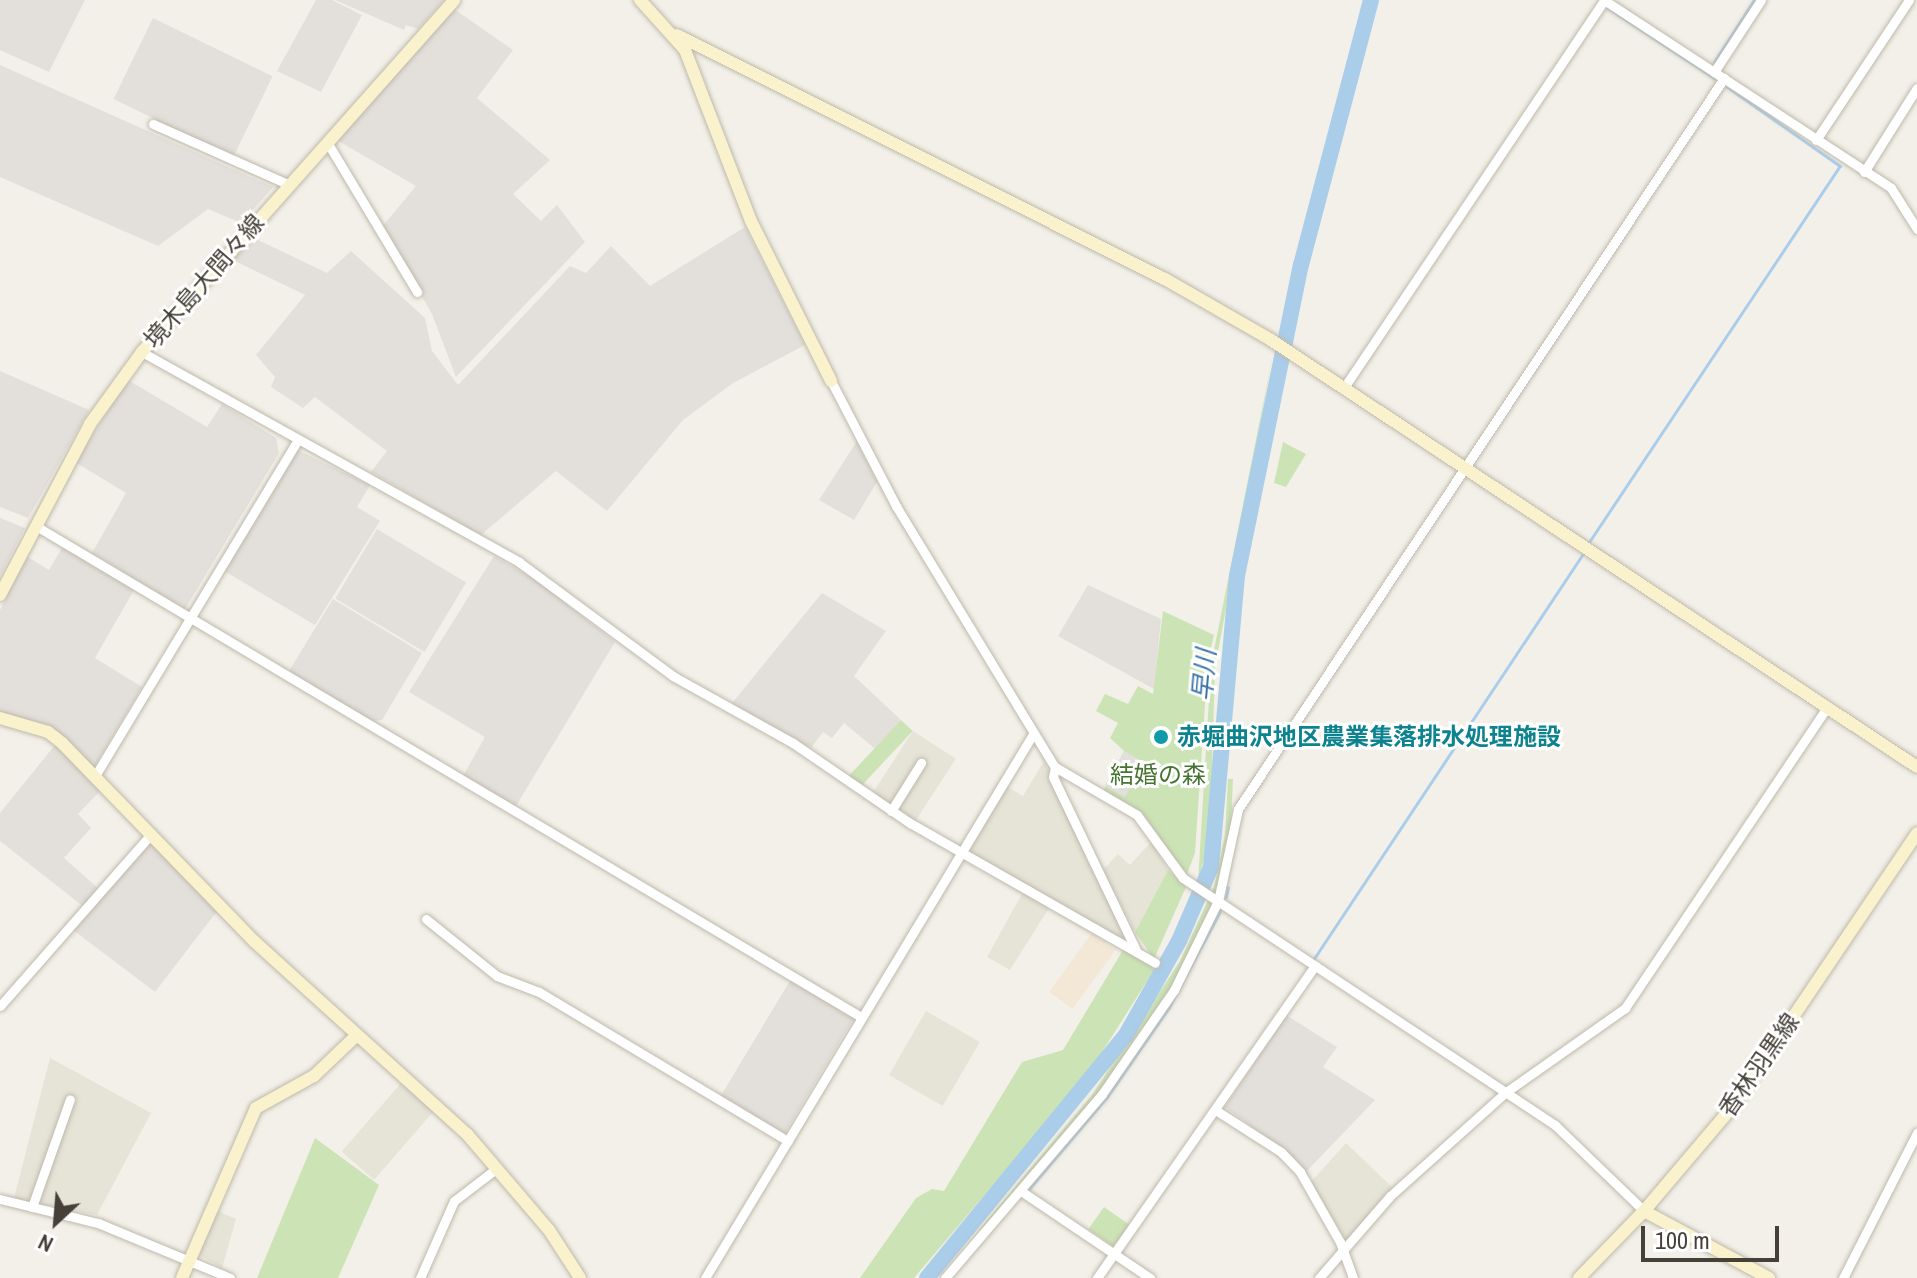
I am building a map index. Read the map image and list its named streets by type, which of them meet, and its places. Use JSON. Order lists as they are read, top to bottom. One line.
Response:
{"streets":{"street":["境木島大間々線","香林羽黒線"]},"water":["早川"],"parks":["結婚の森"],"places":["赤堀曲沢地区農業集落排水処理施設"],"scale_bar":"100 m","north":"bottom left"}
